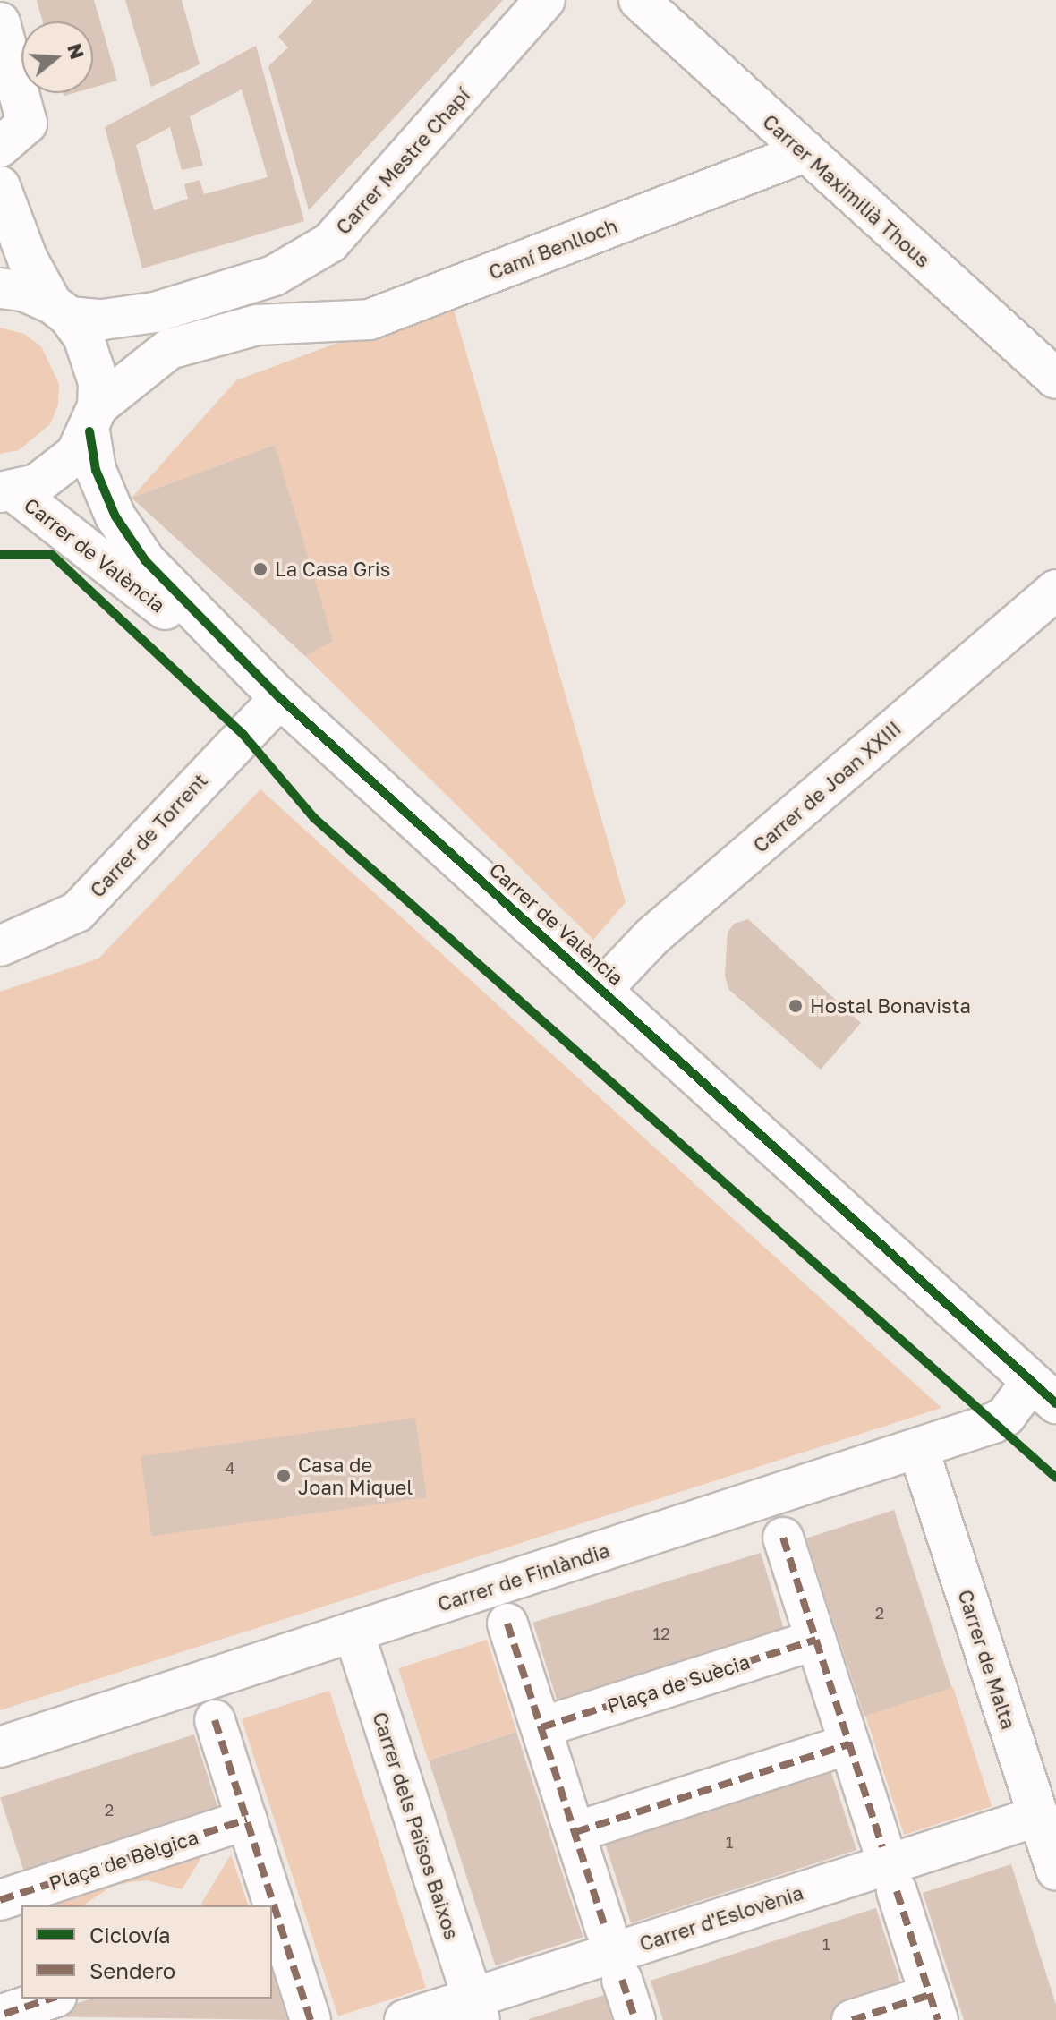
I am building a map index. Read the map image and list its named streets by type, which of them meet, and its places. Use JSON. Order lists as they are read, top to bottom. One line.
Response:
{"streets":{"street":["Carrer Mestre Chapí","Carrer Maximilià Thous","Camí Benlloch","Carrer de València","Carrer de Joan XXIII","Carrer de Torrent","Carrer de Finlàndia","Carrer de Malta","Plaça de Suècia","Carrer dels Països Baixos","Plaça de Bèlgica","Carrer d'Eslovènia"]},"crossings":[["Carrer Mestre Chapí","Carrer de València"],["Carrer Maximilià Thous","Camí Benlloch"],["Camí Benlloch","Carrer de València"],["Carrer de València","Carrer de Joan XXIII"],["Carrer de València","Carrer de Torrent"],["Carrer de València","Carrer de Finlàndia"],["Carrer de Finlàndia","Carrer de Malta"],["Carrer de Finlàndia","Carrer dels Països Baixos"],["Carrer de Malta","Carrer d'Eslovènia"],["Carrer dels Països Baixos","Carrer d'Eslovènia"]],"places":["La Casa Gris","Hostal Bonavista","Casa de Joan Miquel"],"house_numbers":["4","2","12","2","1","1"],"legend":["Ciclovía","Sendero"],"north":"right"}
